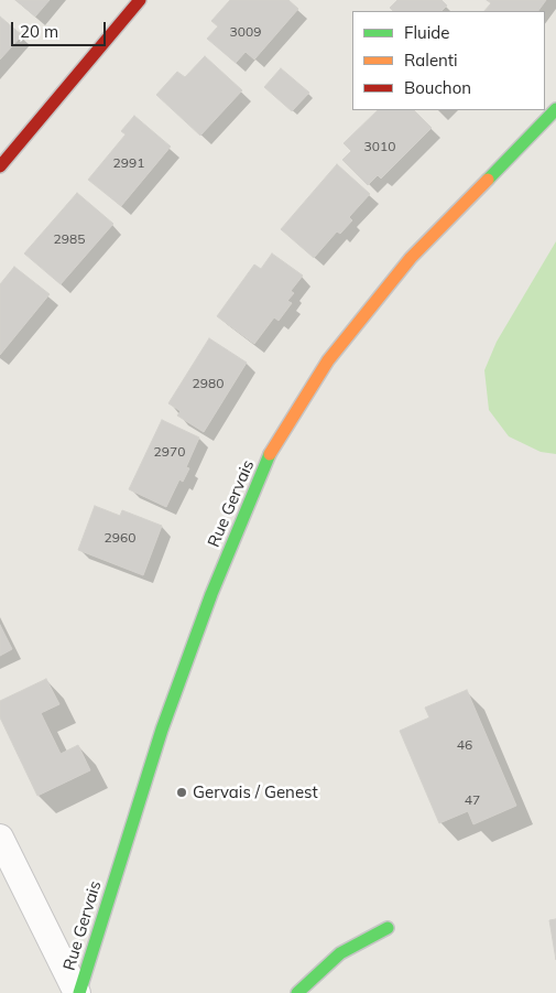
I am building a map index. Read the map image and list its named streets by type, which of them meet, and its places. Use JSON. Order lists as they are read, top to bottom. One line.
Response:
{"streets":{"street":["Rue Gervais"]},"places":["Gervais / Genest"],"house_numbers":["3009","3010","2991","2985","2980","2970","2960","46","47"],"legend":["Fluide","Ralenti","Bouchon"],"scale_bar":"20 m"}
